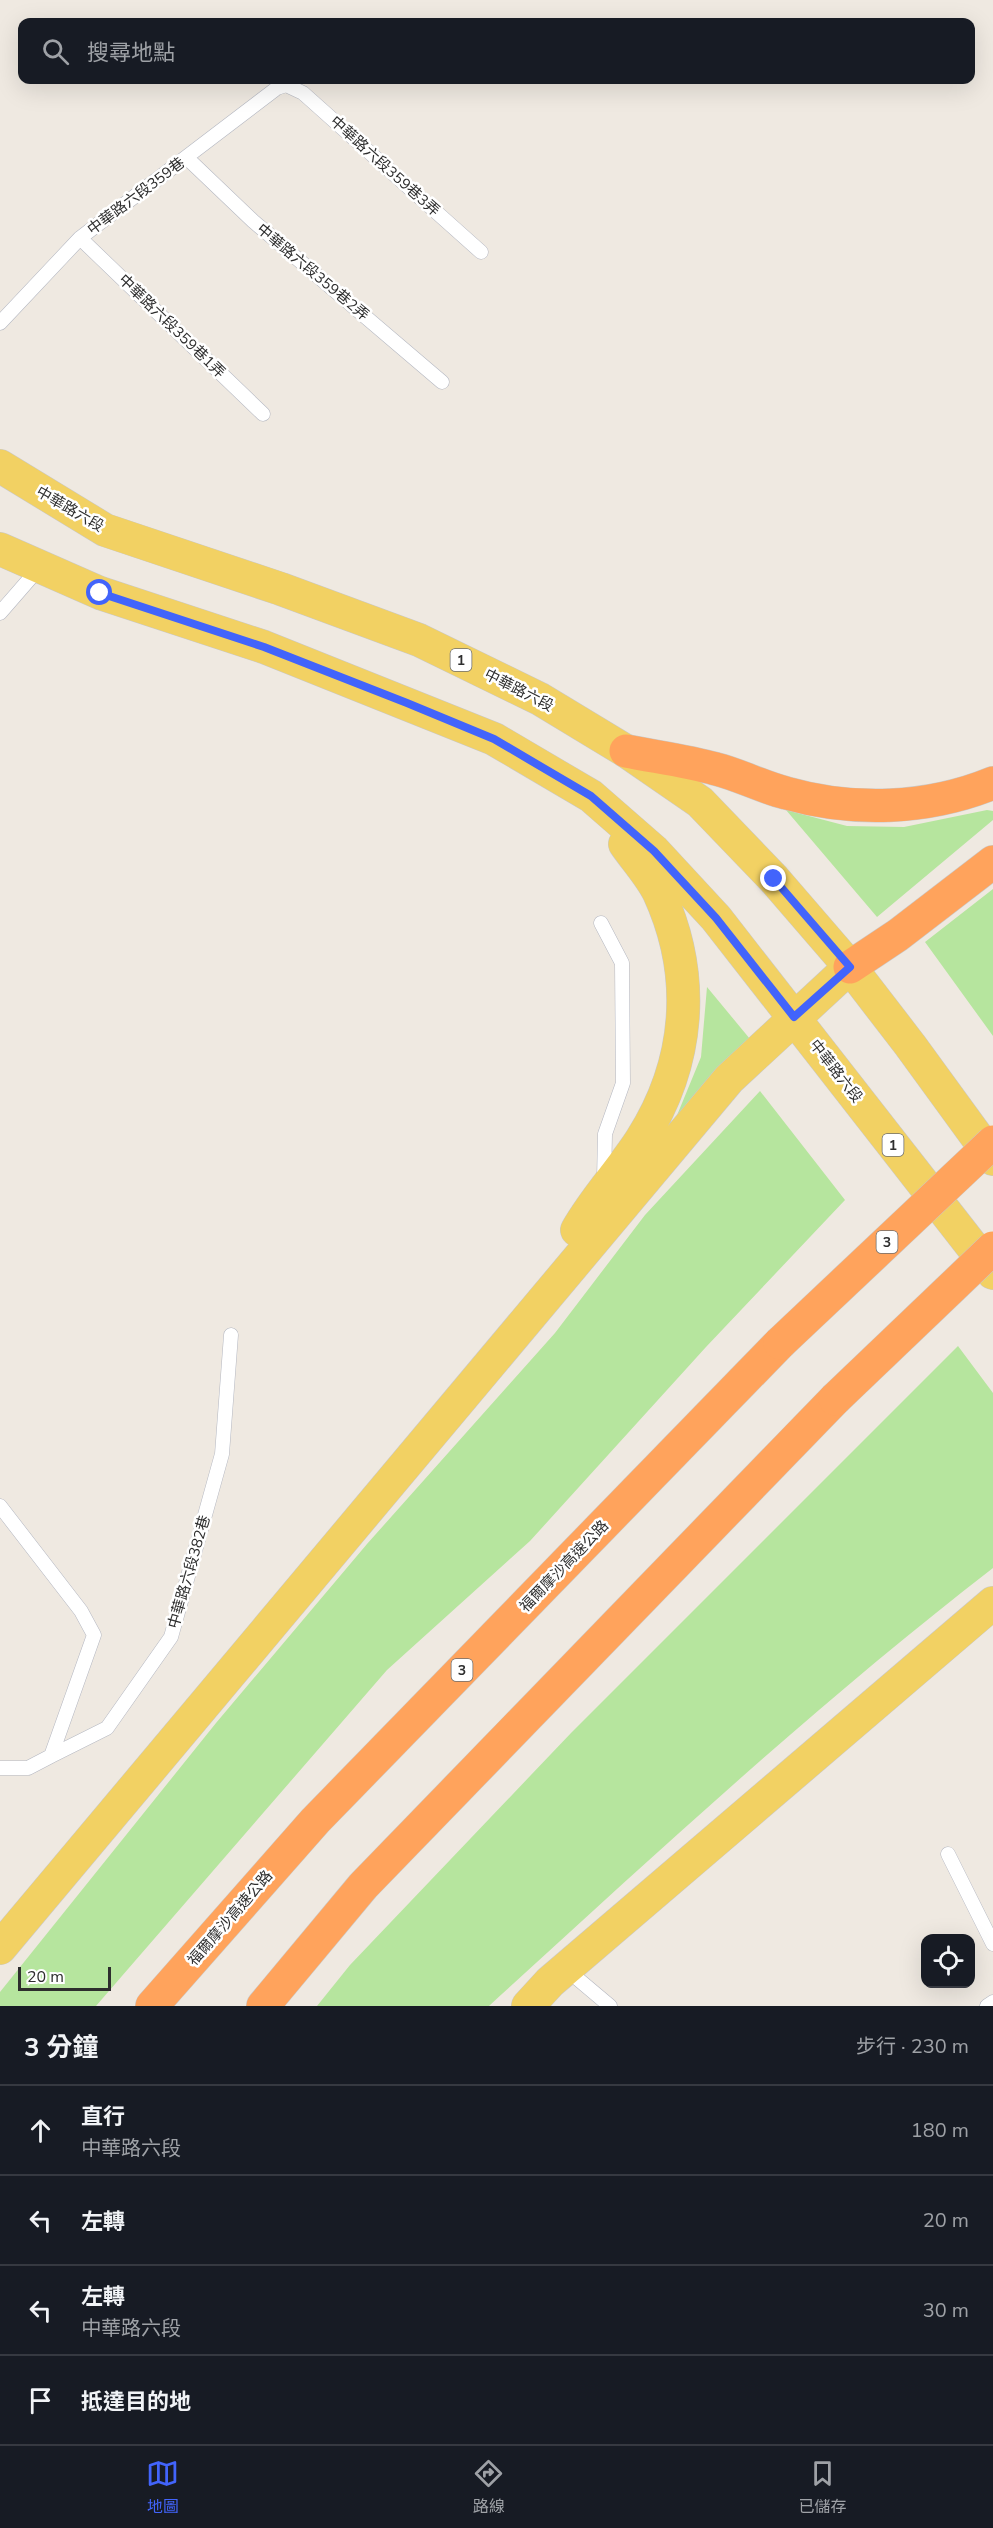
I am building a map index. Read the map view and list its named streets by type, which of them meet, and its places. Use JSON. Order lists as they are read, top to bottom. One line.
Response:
{"streets":{"highway":["3","福爾摩沙高速公路"],"main road":["中華路六段","1"],"lane":["中華路六段359巷3弄","中華路六段359巷","中華路六段359巷2弄","中華路六段359巷1弄","中華路六段382巷"]},"crossings":[["中華路六段359巷3弄","中華路六段359巷"],["中華路六段359巷","中華路六段359巷2弄"],["中華路六段359巷","中華路六段359巷1弄"]],"scale_bar":"20 m","page":{"search":"搜尋地點","scale":"20 m","heading":["3 分鐘","步行 · 230 m"],"list":[["直行","中華路六段","180 m"],["左轉","20 m"],["左轉","中華路六段","30 m"],"抵達目的地"],"nav":["地圖","路線","已儲存"]}}
